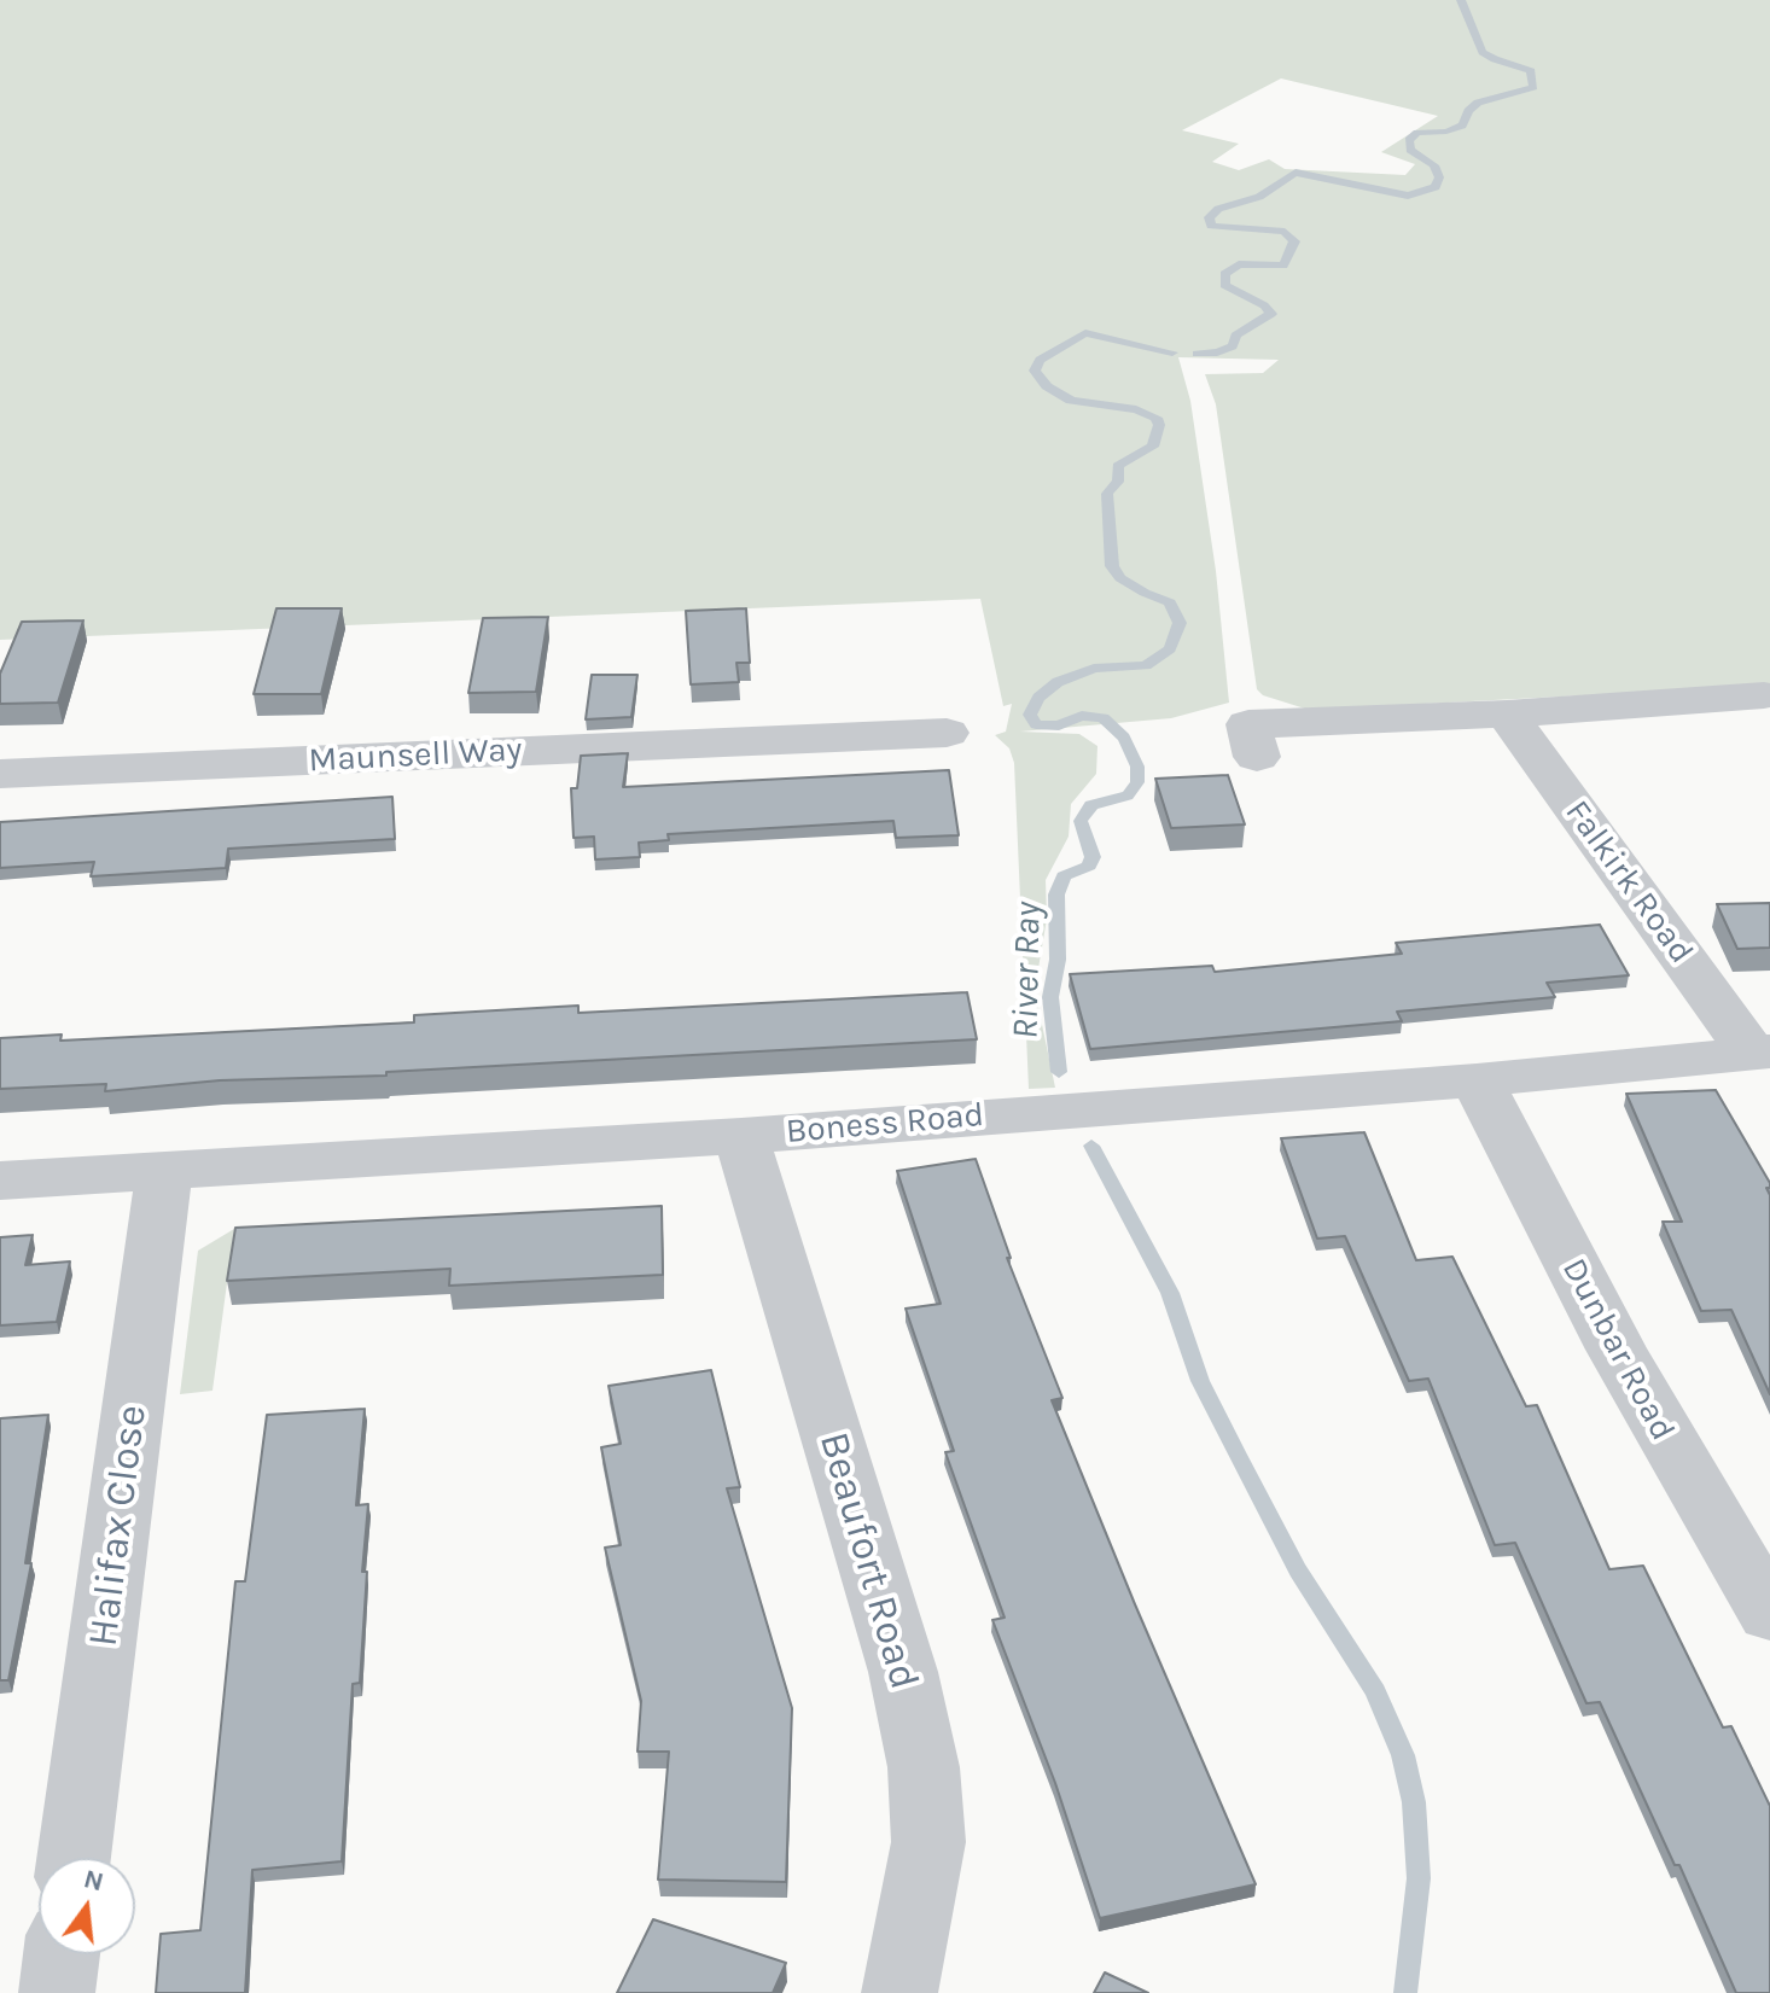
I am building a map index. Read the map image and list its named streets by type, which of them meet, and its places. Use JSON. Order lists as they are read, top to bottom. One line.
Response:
{"streets":{"street":["Maunsell Way","Falkirk Road","Boness Road","Dunbar Road","Halifax Close","Beaufort Road"]},"crossings":[["Falkirk Road","Boness Road"],["Boness Road","Dunbar Road"],["Boness Road","Halifax Close"],["Boness Road","Beaufort Road"]],"water":["River Ray"],"north":"top"}
